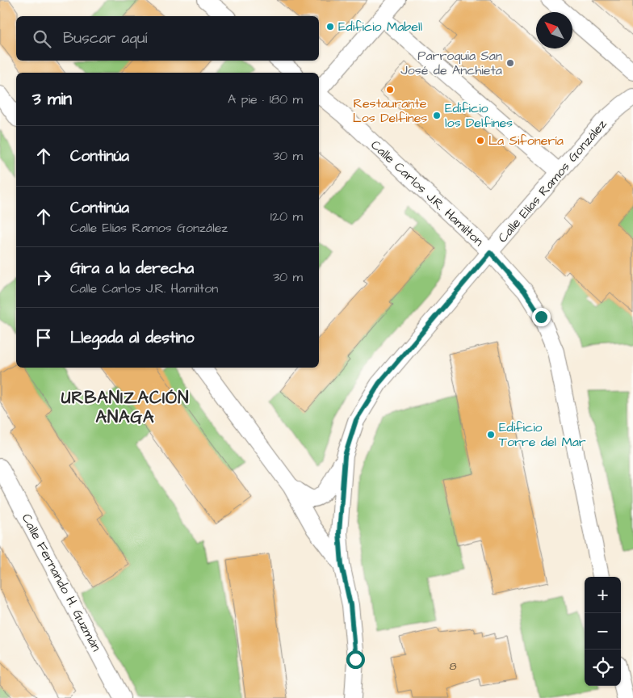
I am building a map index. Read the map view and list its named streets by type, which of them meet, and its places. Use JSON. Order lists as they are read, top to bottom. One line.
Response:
{"streets":{"street":["Calle Elías Ramos González","Calle Carlos J.R. Hamilton","Calle Fernando H. Guzmán"]},"crossings":[["Calle Elías Ramos González","Calle Carlos J.R. Hamilton"]],"districts":["URBANIZACIÓN ANAGA"],"places":["Edificio Mabell","Parroquia San José de Anchieta","Restaurante Los Delfines","Edificio los Delfines","La Sifonería","Edificio Torre del Mar"],"house_numbers":["8"],"north":"top left","page":{"search":"Buscar aquí","heading":["3 min","A pie · 180 m"],"list":[["Continúa","30 m"],["Continúa","Calle Elías Ramos González","120 m"],["Gira a la derecha","Calle Carlos J.R. Hamilton","30 m"],"Llegada al destino"],"map_buttons":["+","−"]}}
